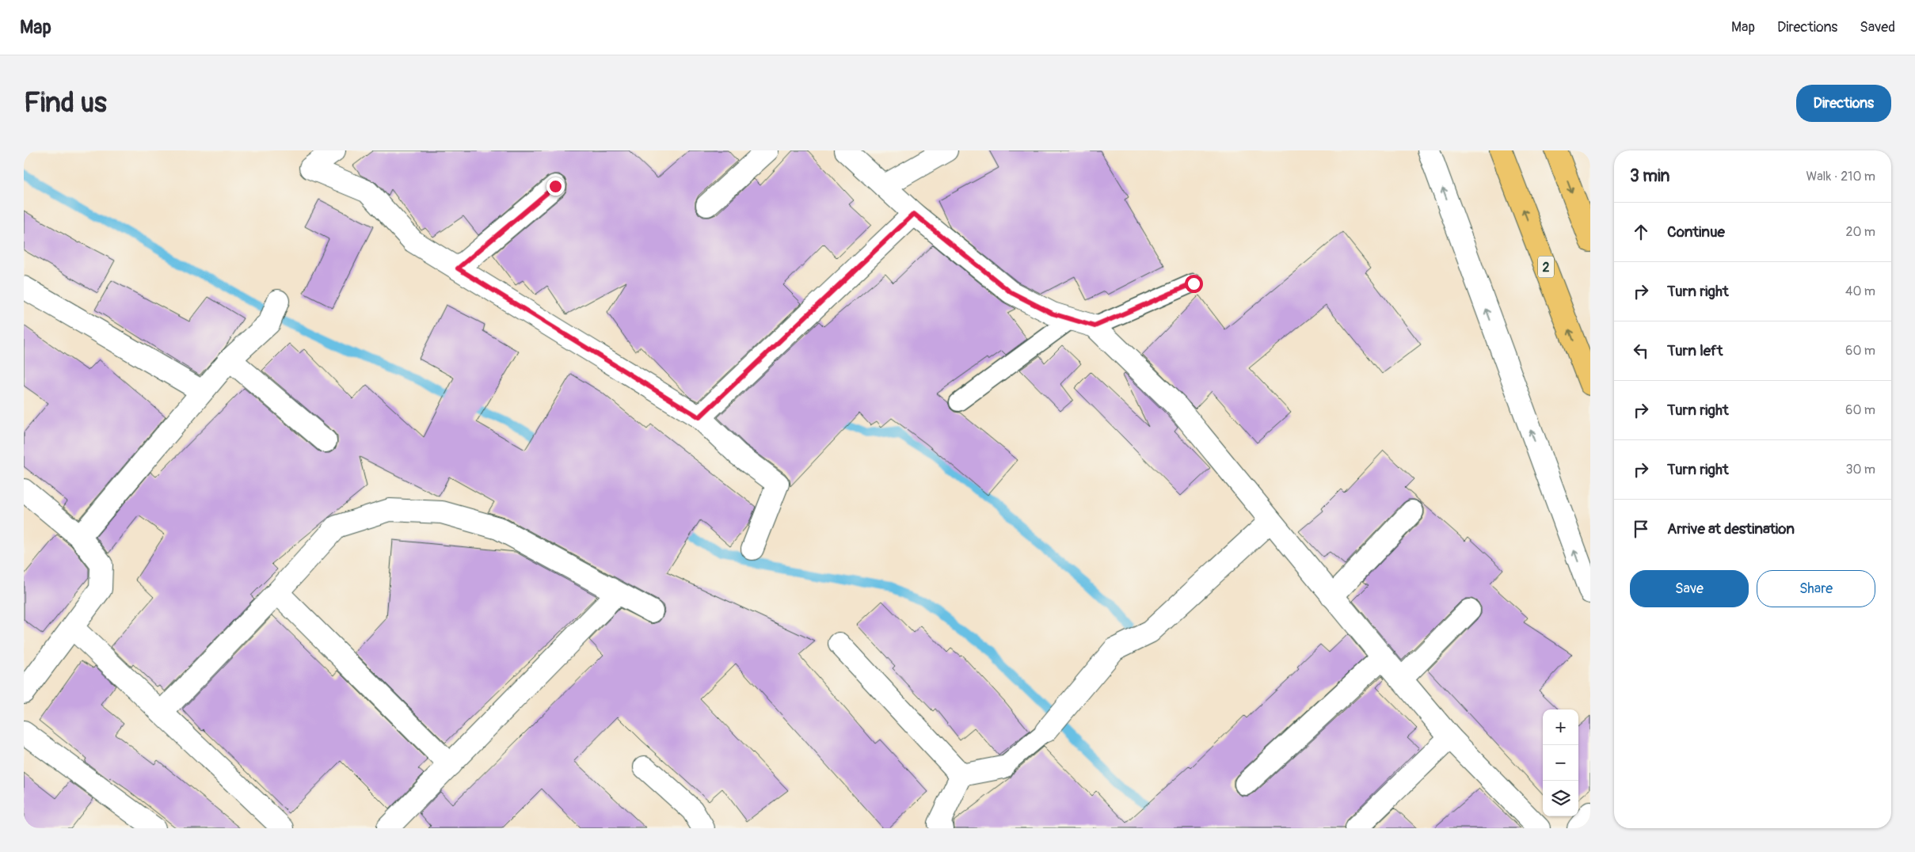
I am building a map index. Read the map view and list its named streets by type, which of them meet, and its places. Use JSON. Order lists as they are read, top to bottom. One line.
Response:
{"streets":{"highway":["2"]},"page":{"header":"Map","nav":["Map","Directions","Saved"],"buttons":["Directions",["Save","Share"]],"title":"Find us","heading":["3 min","Walk · 210 m"],"list":[["Continue","20 m"],["Turn right","40 m"],["Turn left","60 m"],["Turn right","60 m"],["Turn right","30 m"],"Arrive at destination"],"map_buttons":["+","−"]}}
